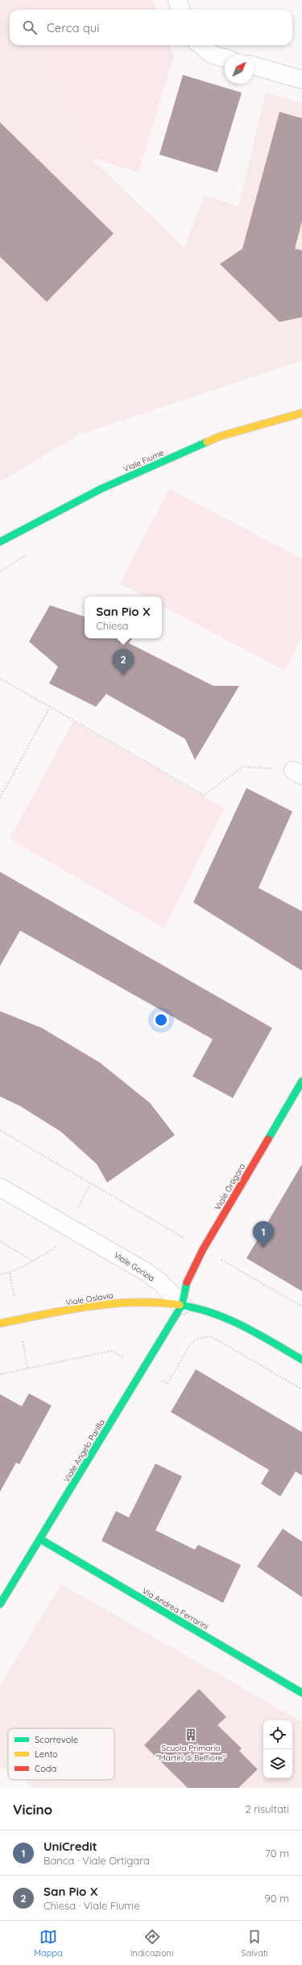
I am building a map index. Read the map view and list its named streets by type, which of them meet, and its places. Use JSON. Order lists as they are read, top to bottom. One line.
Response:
{"streets":{"street":["Viale Fiume","Viale Ortigara","Viale Gorizia","Viale Oslavia","Viale Angelo Parilla","Via Andrea Ferrarini"]},"crossings":[["Viale Ortigara","Viale Gorizia"],["Viale Ortigara","Viale Oslavia"],["Viale Ortigara","Viale Angelo Parilla"],["Viale Gorizia","Viale Oslavia"],["Viale Gorizia","Viale Angelo Parilla"],["Viale Oslavia","Viale Angelo Parilla"],["Viale Angelo Parilla","Via Andrea Ferrarini"]],"places":{"building":["Scuola Primaria \"Martiri di Belfiore\""]},"legend":["Scorrevole","Lento","Coda"],"north":"top right","page":{"search":"Cerca qui","popup":["San Pio X","Chiesa"],"pins":["2","1"],"heading":["Vicino","2 risultati"],"list":[{"mark":"1","name":"UniCredit","note":"Banca · Viale Ortigara","value":"70 m"},{"mark":"2","name":"San Pio X","note":"Chiesa · Viale Fiume","value":"90 m"}],"nav":["Mappa","Indicazioni","Salvati"]}}
